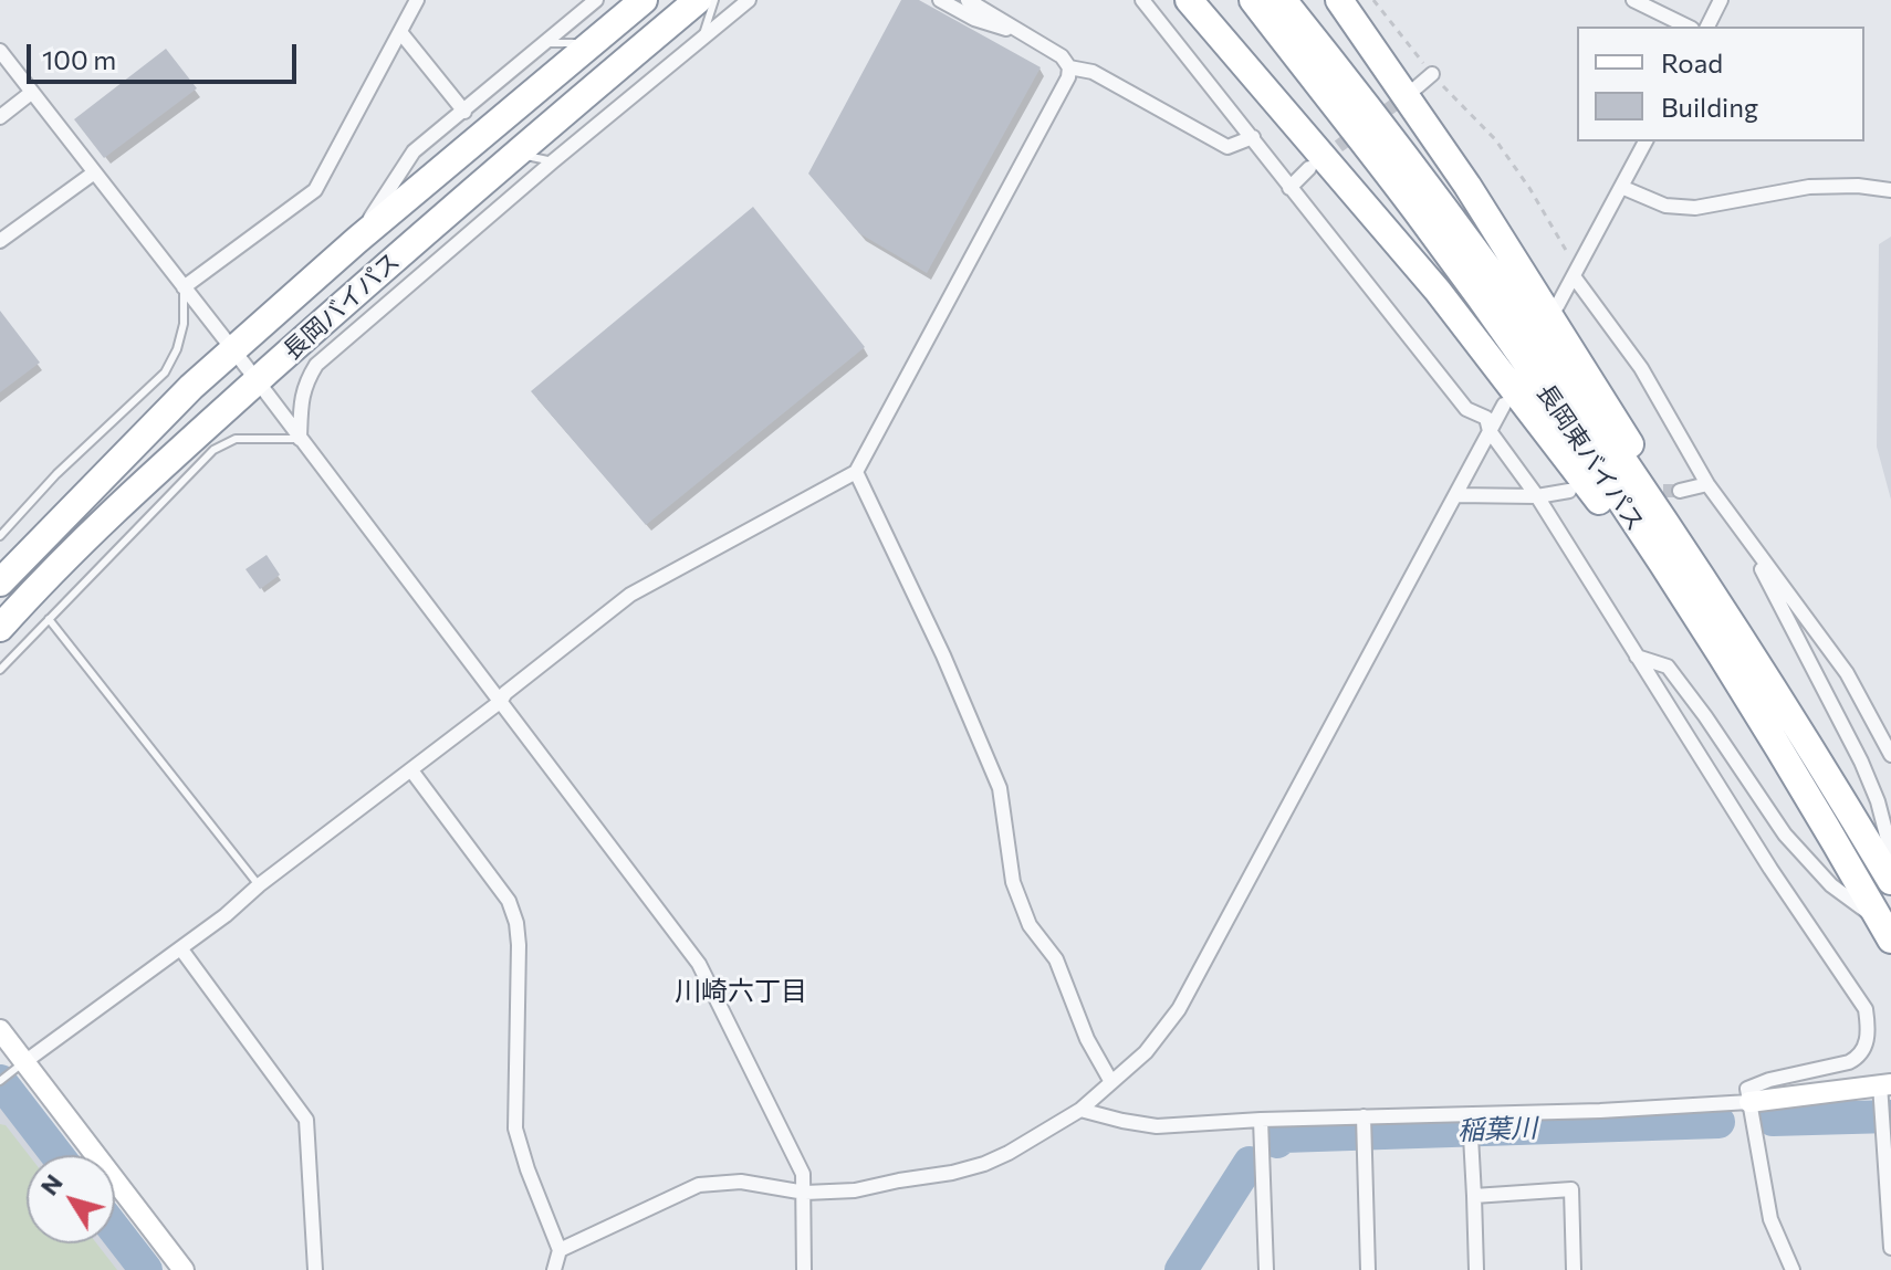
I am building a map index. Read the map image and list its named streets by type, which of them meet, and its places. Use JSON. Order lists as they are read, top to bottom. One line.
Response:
{"streets":{"highway":["長岡バイパス","長岡東バイパス"]},"districts":["川崎六丁目"],"water":["稲葉川"],"legend":["Road","Building"],"scale_bar":"100 m","north":"top left"}
